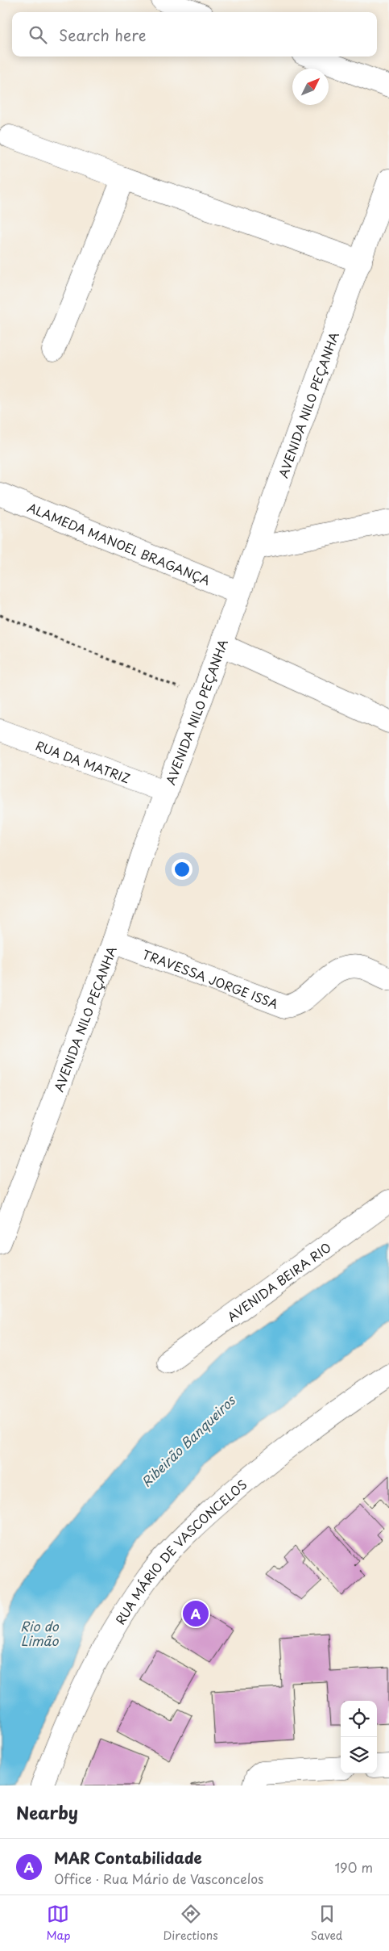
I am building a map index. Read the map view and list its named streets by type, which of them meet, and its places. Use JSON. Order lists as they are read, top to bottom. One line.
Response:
{"streets":{"street":["AVENIDA NILO PEÇANHA","ALAMEDA MANOEL BRAGANÇA","RUA DA MATRIZ","TRAVESSA JORGE ISSA","AVENIDA BEIRA RIO","RUA MÁRIO DE VASCONCELOS"]},"crossings":[["AVENIDA NILO PEÇANHA","ALAMEDA MANOEL BRAGANÇA"],["AVENIDA NILO PEÇANHA","RUA DA MATRIZ"],["AVENIDA NILO PEÇANHA","TRAVESSA JORGE ISSA"]],"water":["Ribeirão Banqueiros","Rio do Limão"],"north":"top right","page":{"search":"Search here","pins":"A","heading":"Nearby","list":[{"mark":"A","name":"MAR Contabilidade","note":"Office · Rua Mário de Vasconcelos","value":"190 m"}],"nav":["Map","Directions","Saved"]}}
